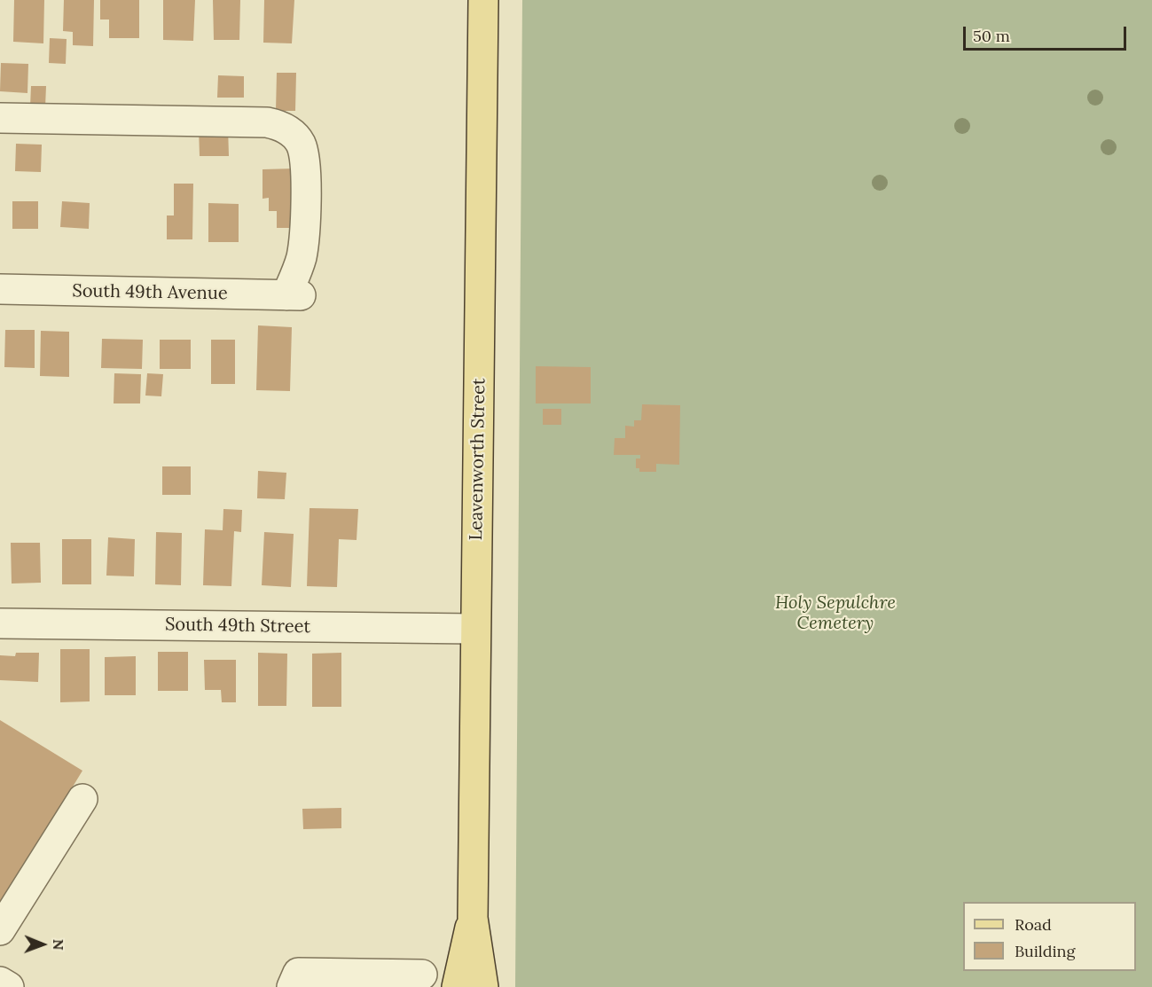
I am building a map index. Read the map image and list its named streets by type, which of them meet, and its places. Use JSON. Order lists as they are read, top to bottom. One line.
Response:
{"streets":{"main road":["Leavenworth Street"],"street":["South 49th Avenue","South 49th Street"]},"crossings":[["Leavenworth Street","South 49th Street"]],"parks":["Holy Sepulchre Cemetery"],"legend":["Road","Building"],"scale_bar":"50 m","north":"right"}
